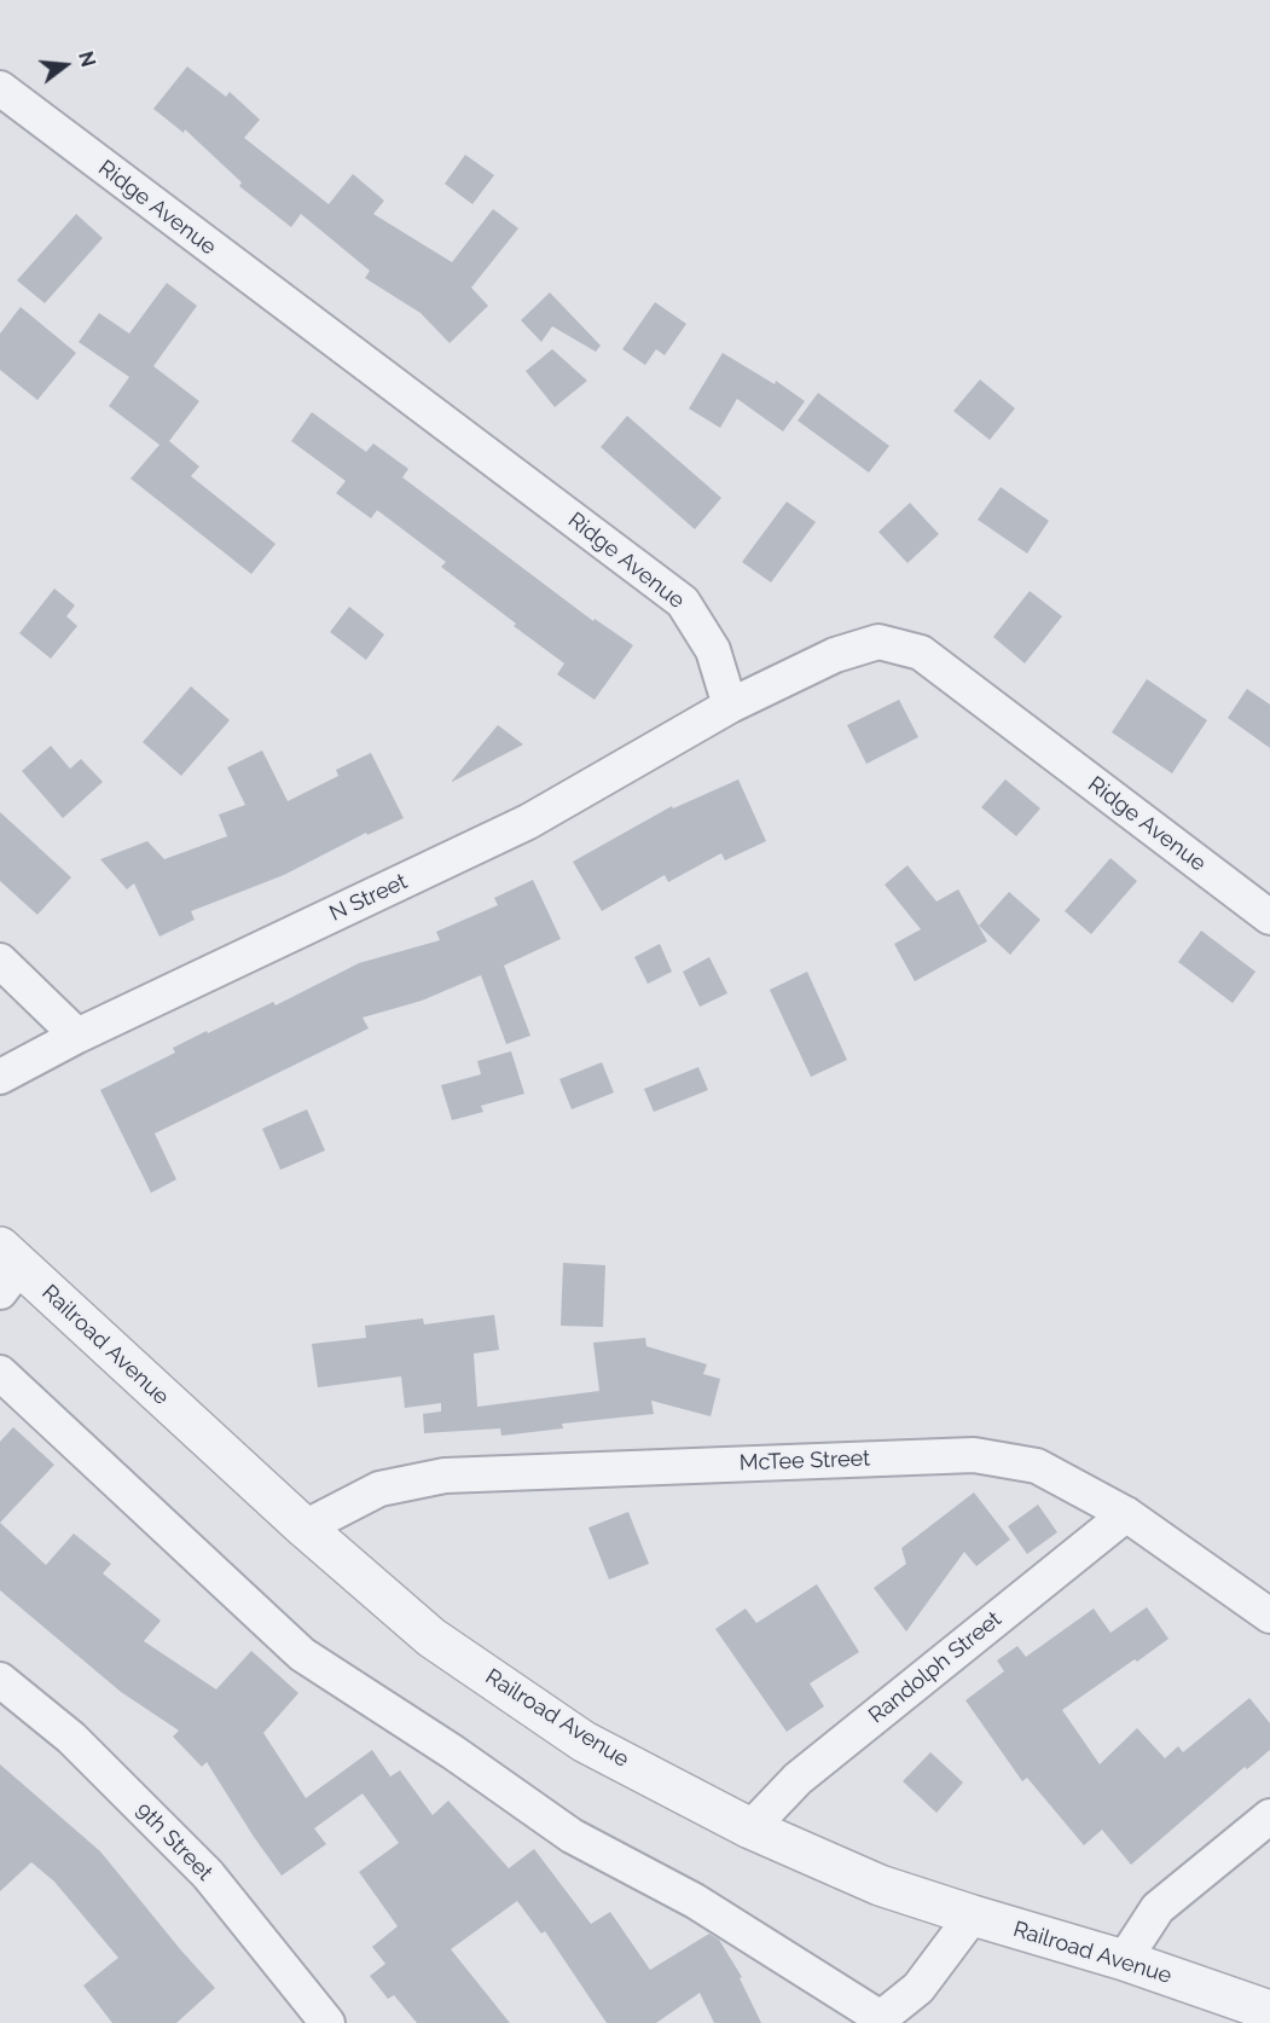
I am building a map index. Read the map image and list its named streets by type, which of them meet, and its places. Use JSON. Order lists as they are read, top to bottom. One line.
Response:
{"streets":{"street":["Ridge Avenue","N Street","Railroad Avenue","McTee Street","Randolph Street","9th Street"]},"crossings":[["Ridge Avenue","N Street"],["Railroad Avenue","McTee Street"],["Railroad Avenue","Randolph Street"],["McTee Street","Randolph Street"]],"north":"right"}
